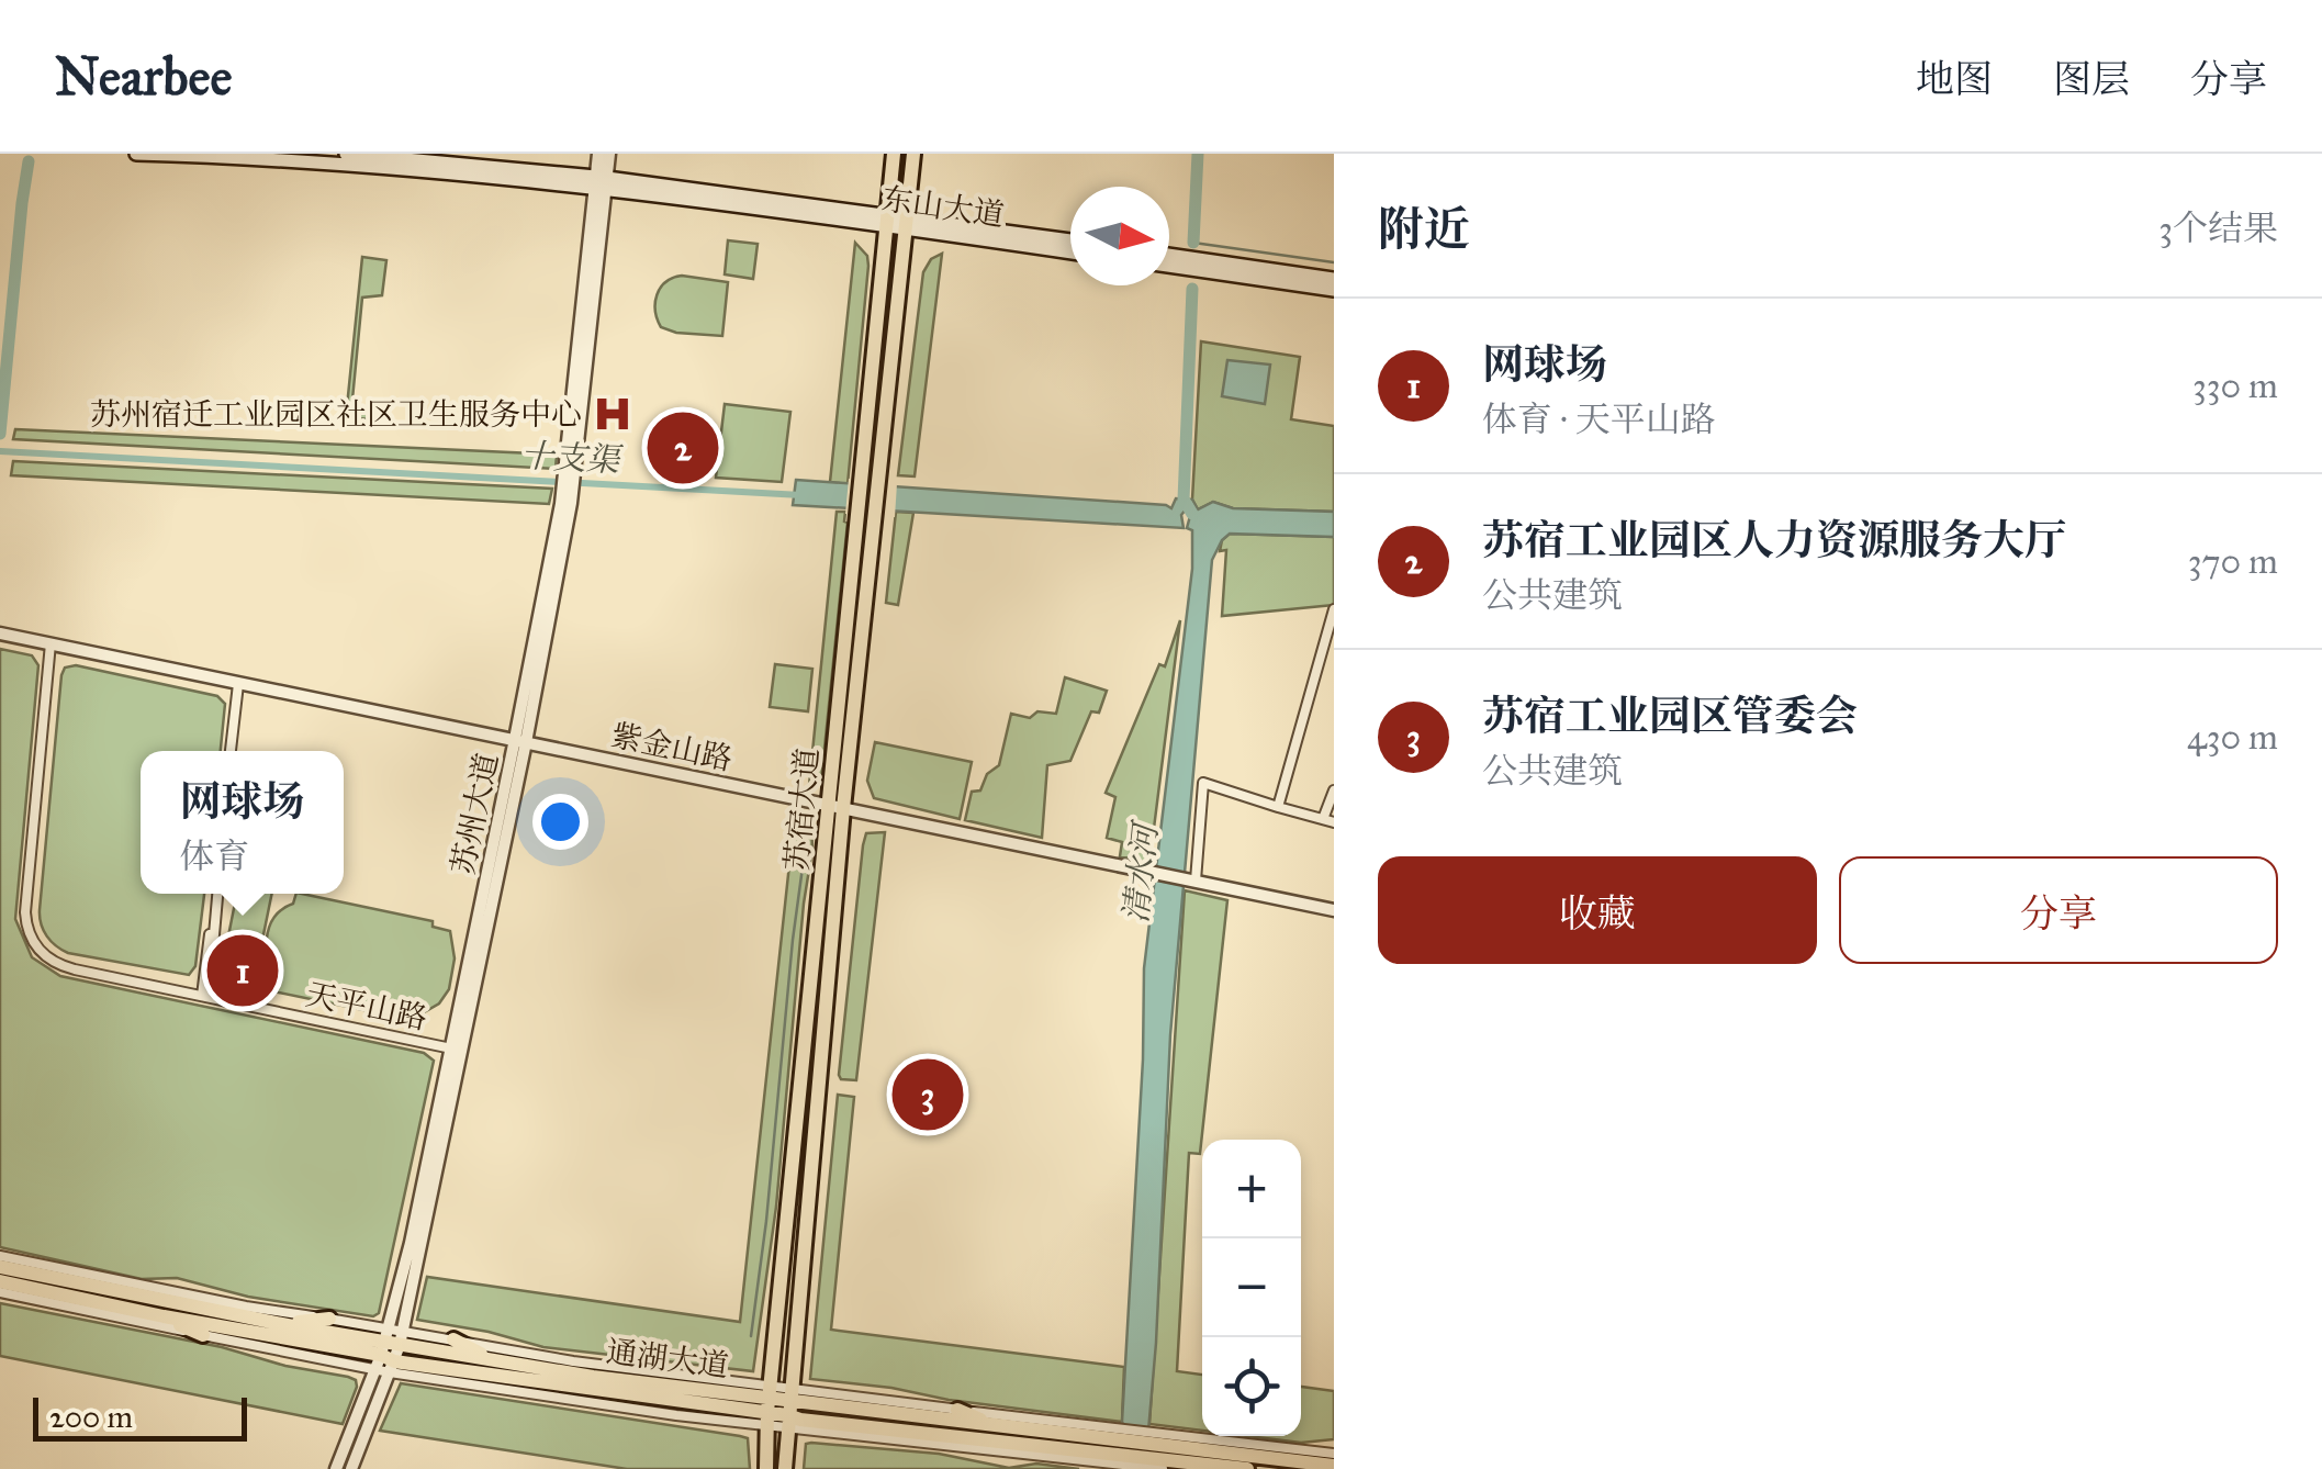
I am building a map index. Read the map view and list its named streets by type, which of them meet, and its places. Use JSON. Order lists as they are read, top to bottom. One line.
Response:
{"streets":{"main road":["东山大道","苏宿大道","通湖大道"],"street":["紫金山路","苏州大道","天平山路"]},"crossings":[["东山大道","苏宿大道"],["东山大道","苏州大道"],["紫金山路","苏宿大道"],["紫金山路","苏州大道"],["紫金山路","天平山路"],["苏宿大道","通湖大道"],["苏州大道","天平山路"],["苏州大道","通湖大道"]],"water":["十支渠","清水河"],"places":{"hospital":["苏州宿迁工业园区社区卫生服务中心"]},"scale_bar":"200 m","north":"right","page":{"header":"Nearbee","nav":["地图","图层","分享"],"heading":["附近","3个结果"],"list":[{"mark":"1","name":"网球场","note":"体育 · 天平山路","value":"330 m"},{"mark":"2","name":"苏宿工业园区人力资源服务大厅","note":"公共建筑","value":"370 m"},{"mark":"3","name":"苏宿工业园区管委会","note":"公共建筑","value":"430 m"}],"pins":["2","1","3"],"popup":["网球场","体育"],"buttons":["收藏","分享"],"map_buttons":["+","−"],"scale":"200 m"}}
